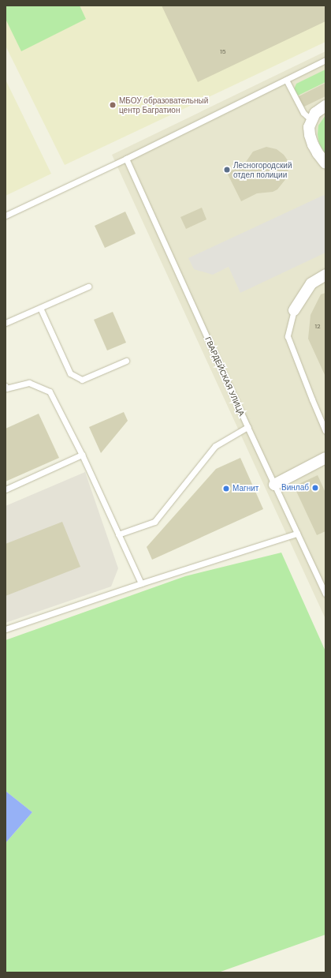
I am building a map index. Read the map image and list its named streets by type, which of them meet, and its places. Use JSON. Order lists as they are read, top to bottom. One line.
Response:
{"streets":{"lane":["ГВАРДЕЙСКАЯ УЛИЦА"]},"places":["МБОУ образовательный центр Багратион","Лесногородский отдел полиции","Винлаб","Магнит"],"house_numbers":["15","12"]}
